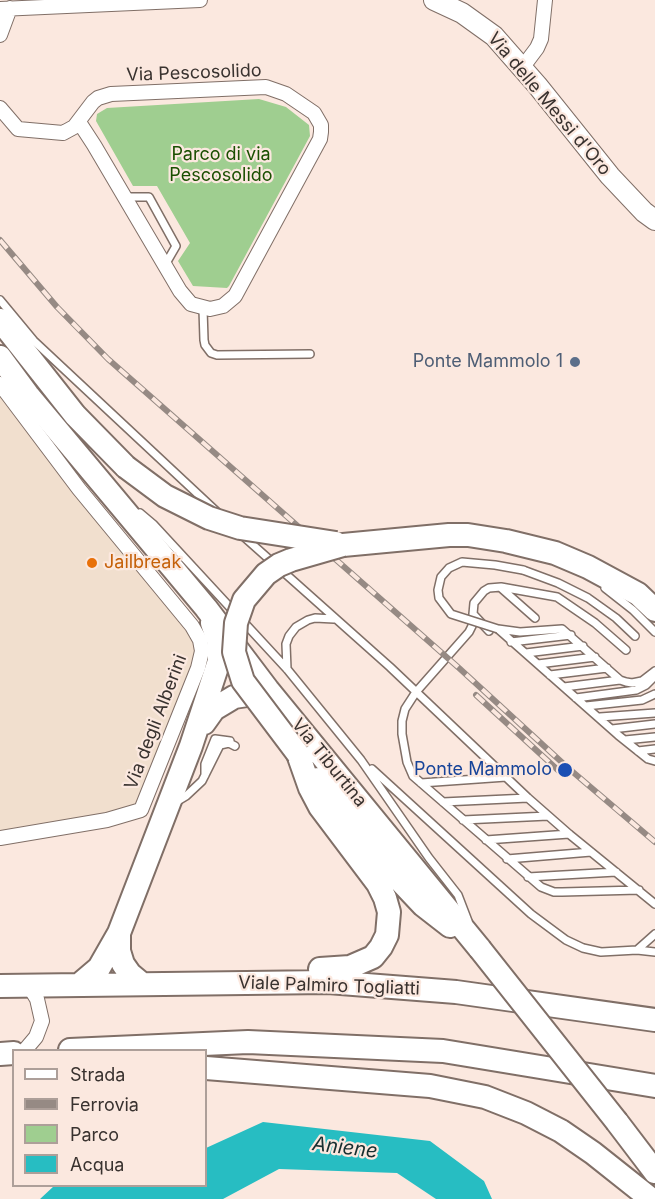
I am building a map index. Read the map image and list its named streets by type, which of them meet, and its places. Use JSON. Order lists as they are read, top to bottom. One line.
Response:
{"streets":{"main road":["Via Tiburtina","Viale Palmiro Togliatti"],"street":["Via Pescosolido","Via delle Messi d'Oro","Via degli Alberini"]},"water":["Aniene"],"parks":["Parco di via Pescosolido"],"places":["Ponte Mammolo 1","Jailbreak","Ponte Mammolo"],"legend":["Strada","Ferrovia","Parco","Acqua"]}
